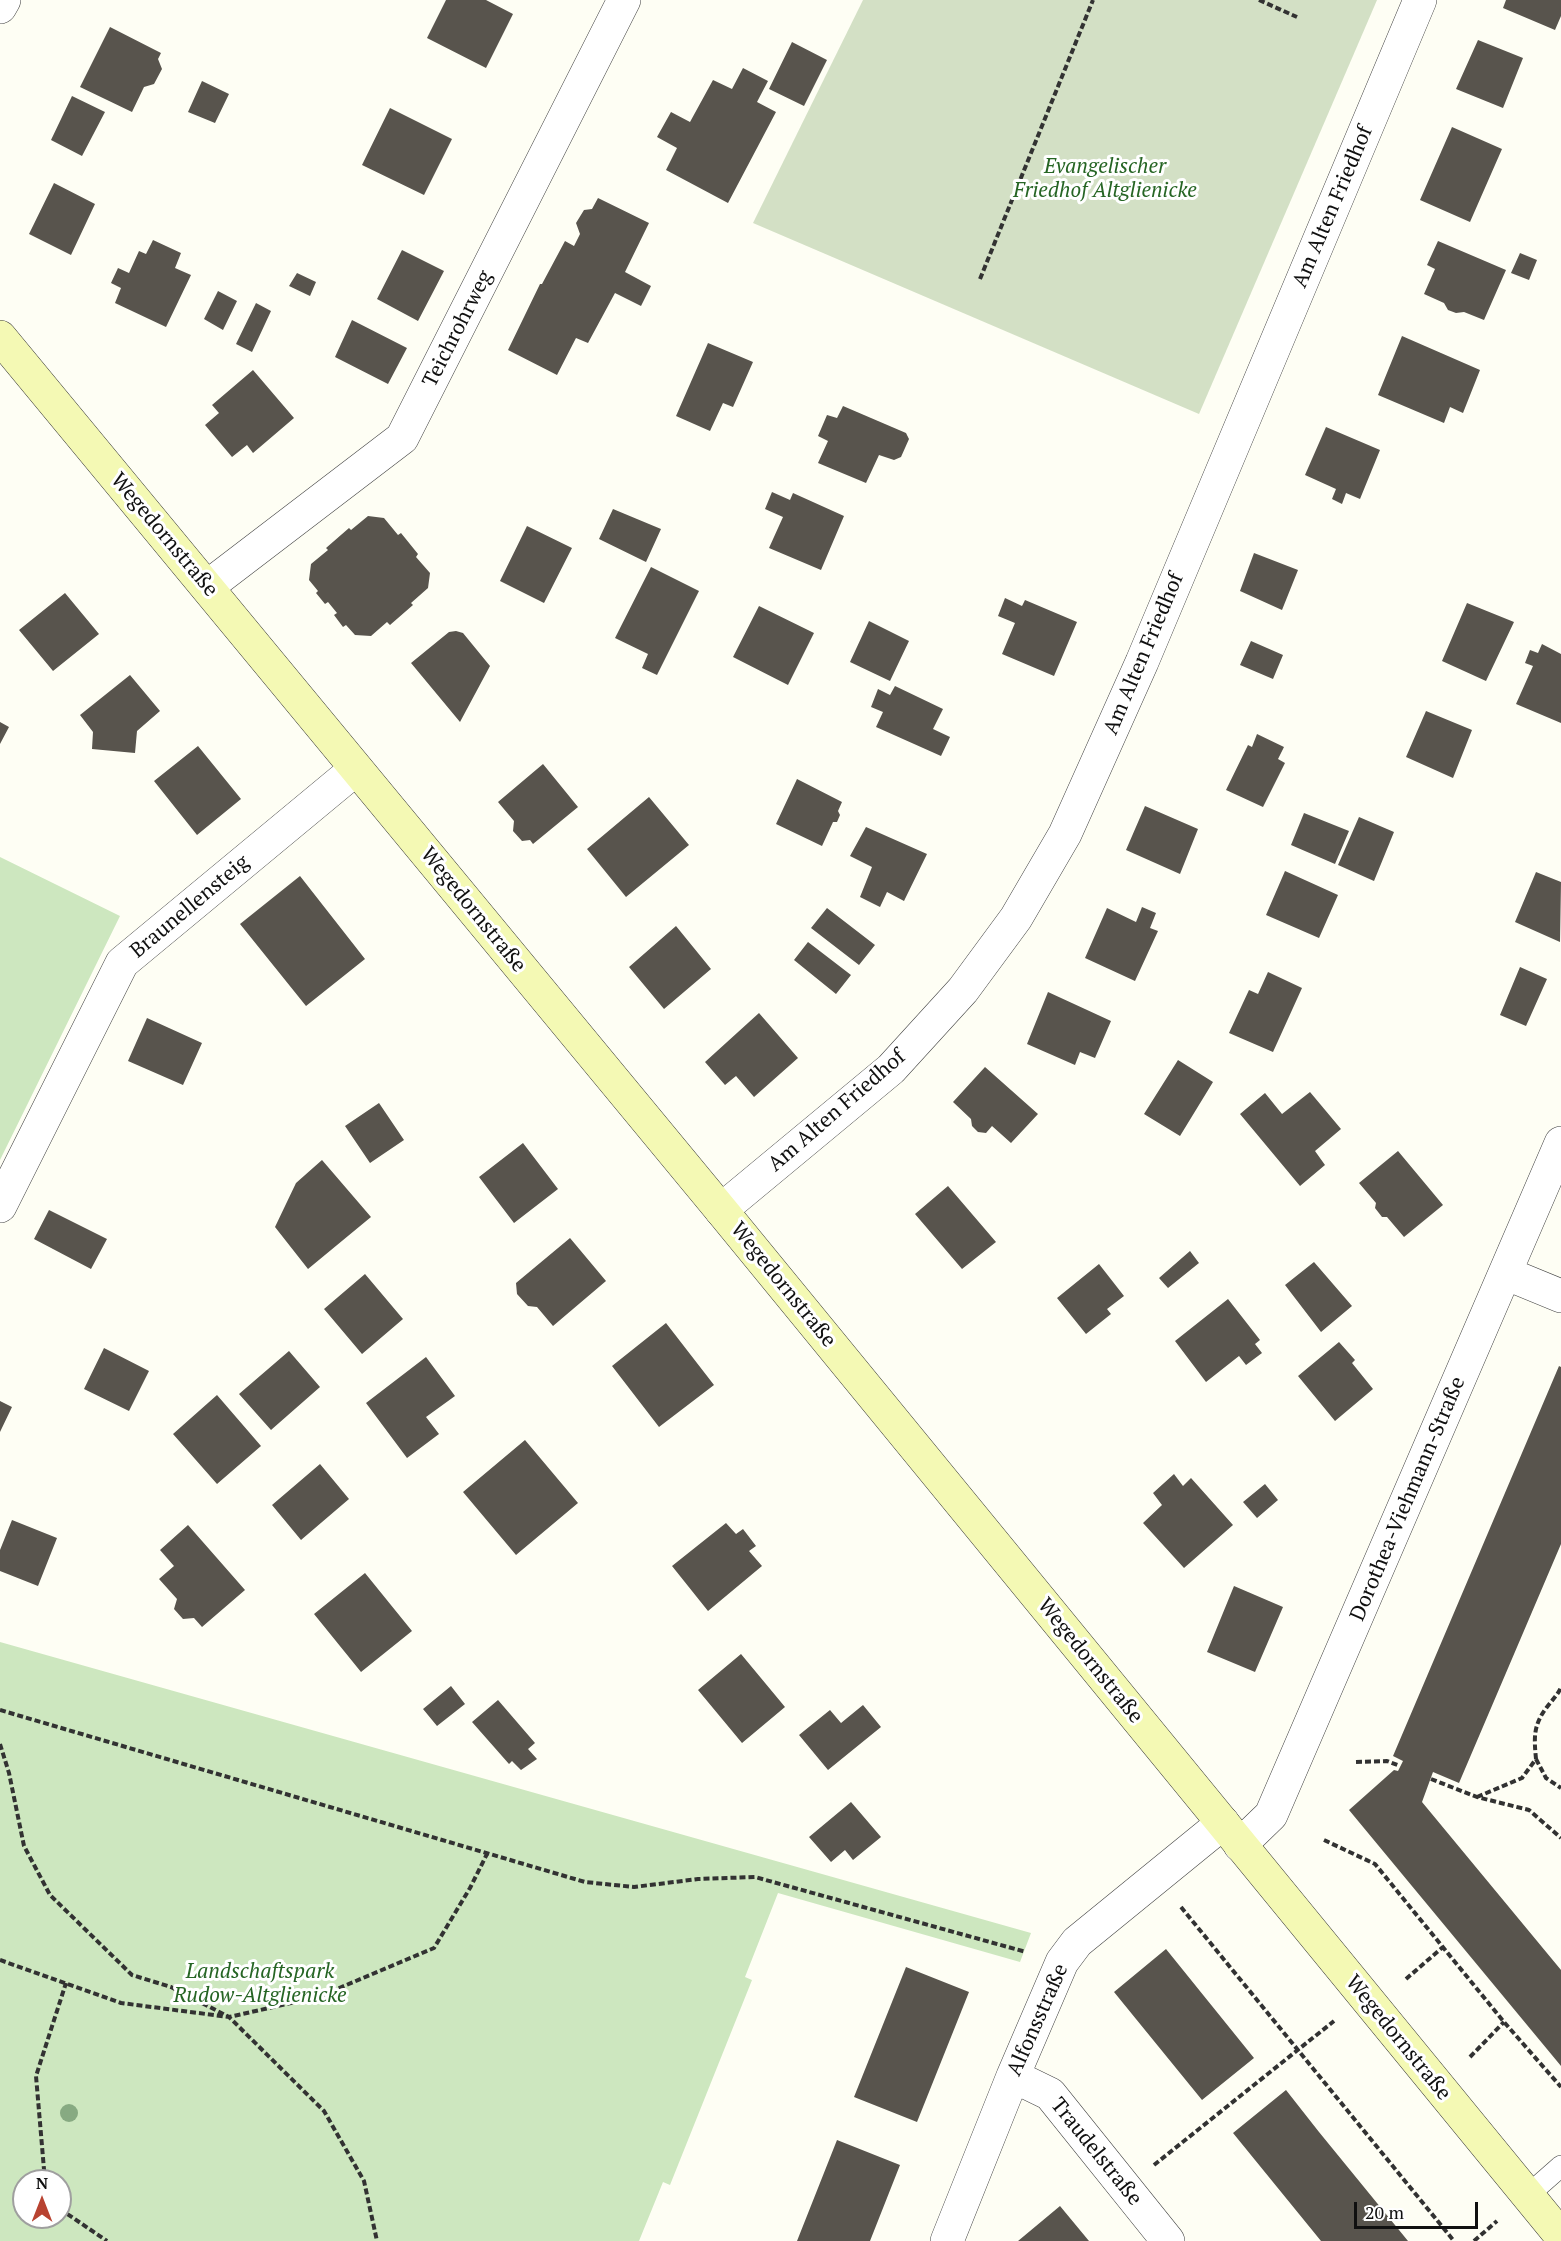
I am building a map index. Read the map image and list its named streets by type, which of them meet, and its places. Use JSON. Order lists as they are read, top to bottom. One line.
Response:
{"streets":{"street":["Am Alten Friedhof","Teichrohrweg","Wegedornstraße","Braunellensteig","Dorothea-Viehmann-Straße","Alfonsstraße","Traudelstraße"]},"crossings":[["Am Alten Friedhof","Wegedornstraße"],["Teichrohrweg","Wegedornstraße"],["Wegedornstraße","Braunellensteig"],["Wegedornstraße","Dorothea-Viehmann-Straße"],["Wegedornstraße","Alfonsstraße"],["Dorothea-Viehmann-Straße","Alfonsstraße"],["Alfonsstraße","Traudelstraße"]],"parks":["Evangelischer Friedhof Altglienicke","Landschaftspark Rudow-Altglienicke"],"scale_bar":"20 m","north":"top"}
